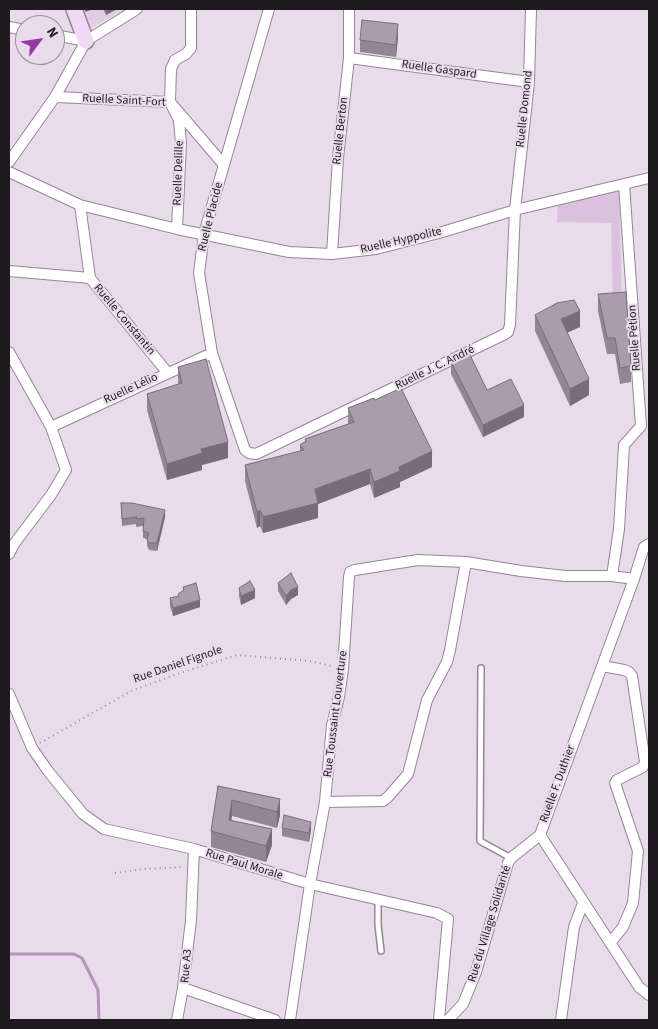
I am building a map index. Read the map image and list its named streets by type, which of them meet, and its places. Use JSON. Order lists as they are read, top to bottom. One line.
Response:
{"streets":{"street":["Ruelle Gaspard","Ruelle Saint-Fort","Ruelle Domond","Ruelle Berton","Ruelle Delille","Ruelle Placide","Ruelle Hyppolite","Ruelle Constantin","Ruelle Pétion","Ruelle J. C. André","Ruelle Lélio","Rue Toussaint Louverture","Ruelle F. Duthier","Rue Paul Morale","Rue du Village Solidarité","Rue A3"],"path":["Rue Daniel Fignole"]},"crossings":[["Ruelle Gaspard","Ruelle Domond"],["Ruelle Gaspard","Ruelle Berton"],["Ruelle Saint-Fort","Ruelle Delille"],["Ruelle Saint-Fort","Ruelle Placide"],["Ruelle Domond","Ruelle Hyppolite"],["Ruelle Domond","Ruelle J. C. André"],["Ruelle Berton","Ruelle Hyppolite"],["Ruelle Delille","Ruelle Hyppolite"],["Ruelle Placide","Ruelle Hyppolite"],["Ruelle Placide","Ruelle J. C. André"],["Ruelle Placide","Ruelle Lélio"],["Ruelle Hyppolite","Ruelle Constantin"],["Ruelle Hyppolite","Ruelle Pétion"],["Ruelle Hyppolite","Ruelle J. C. André"],["Ruelle Constantin","Ruelle Lélio"],["Ruelle Pétion","Rue Toussaint Louverture"],["Rue Daniel Fignole","Rue Toussaint Louverture"],["Rue Daniel Fignole","Rue Paul Morale"],["Rue Toussaint Louverture","Ruelle F. Duthier"],["Rue Toussaint Louverture","Rue Paul Morale"],["Ruelle F. Duthier","Rue du Village Solidarité"],["Rue Paul Morale","Rue A3"]],"north":"top right"}
